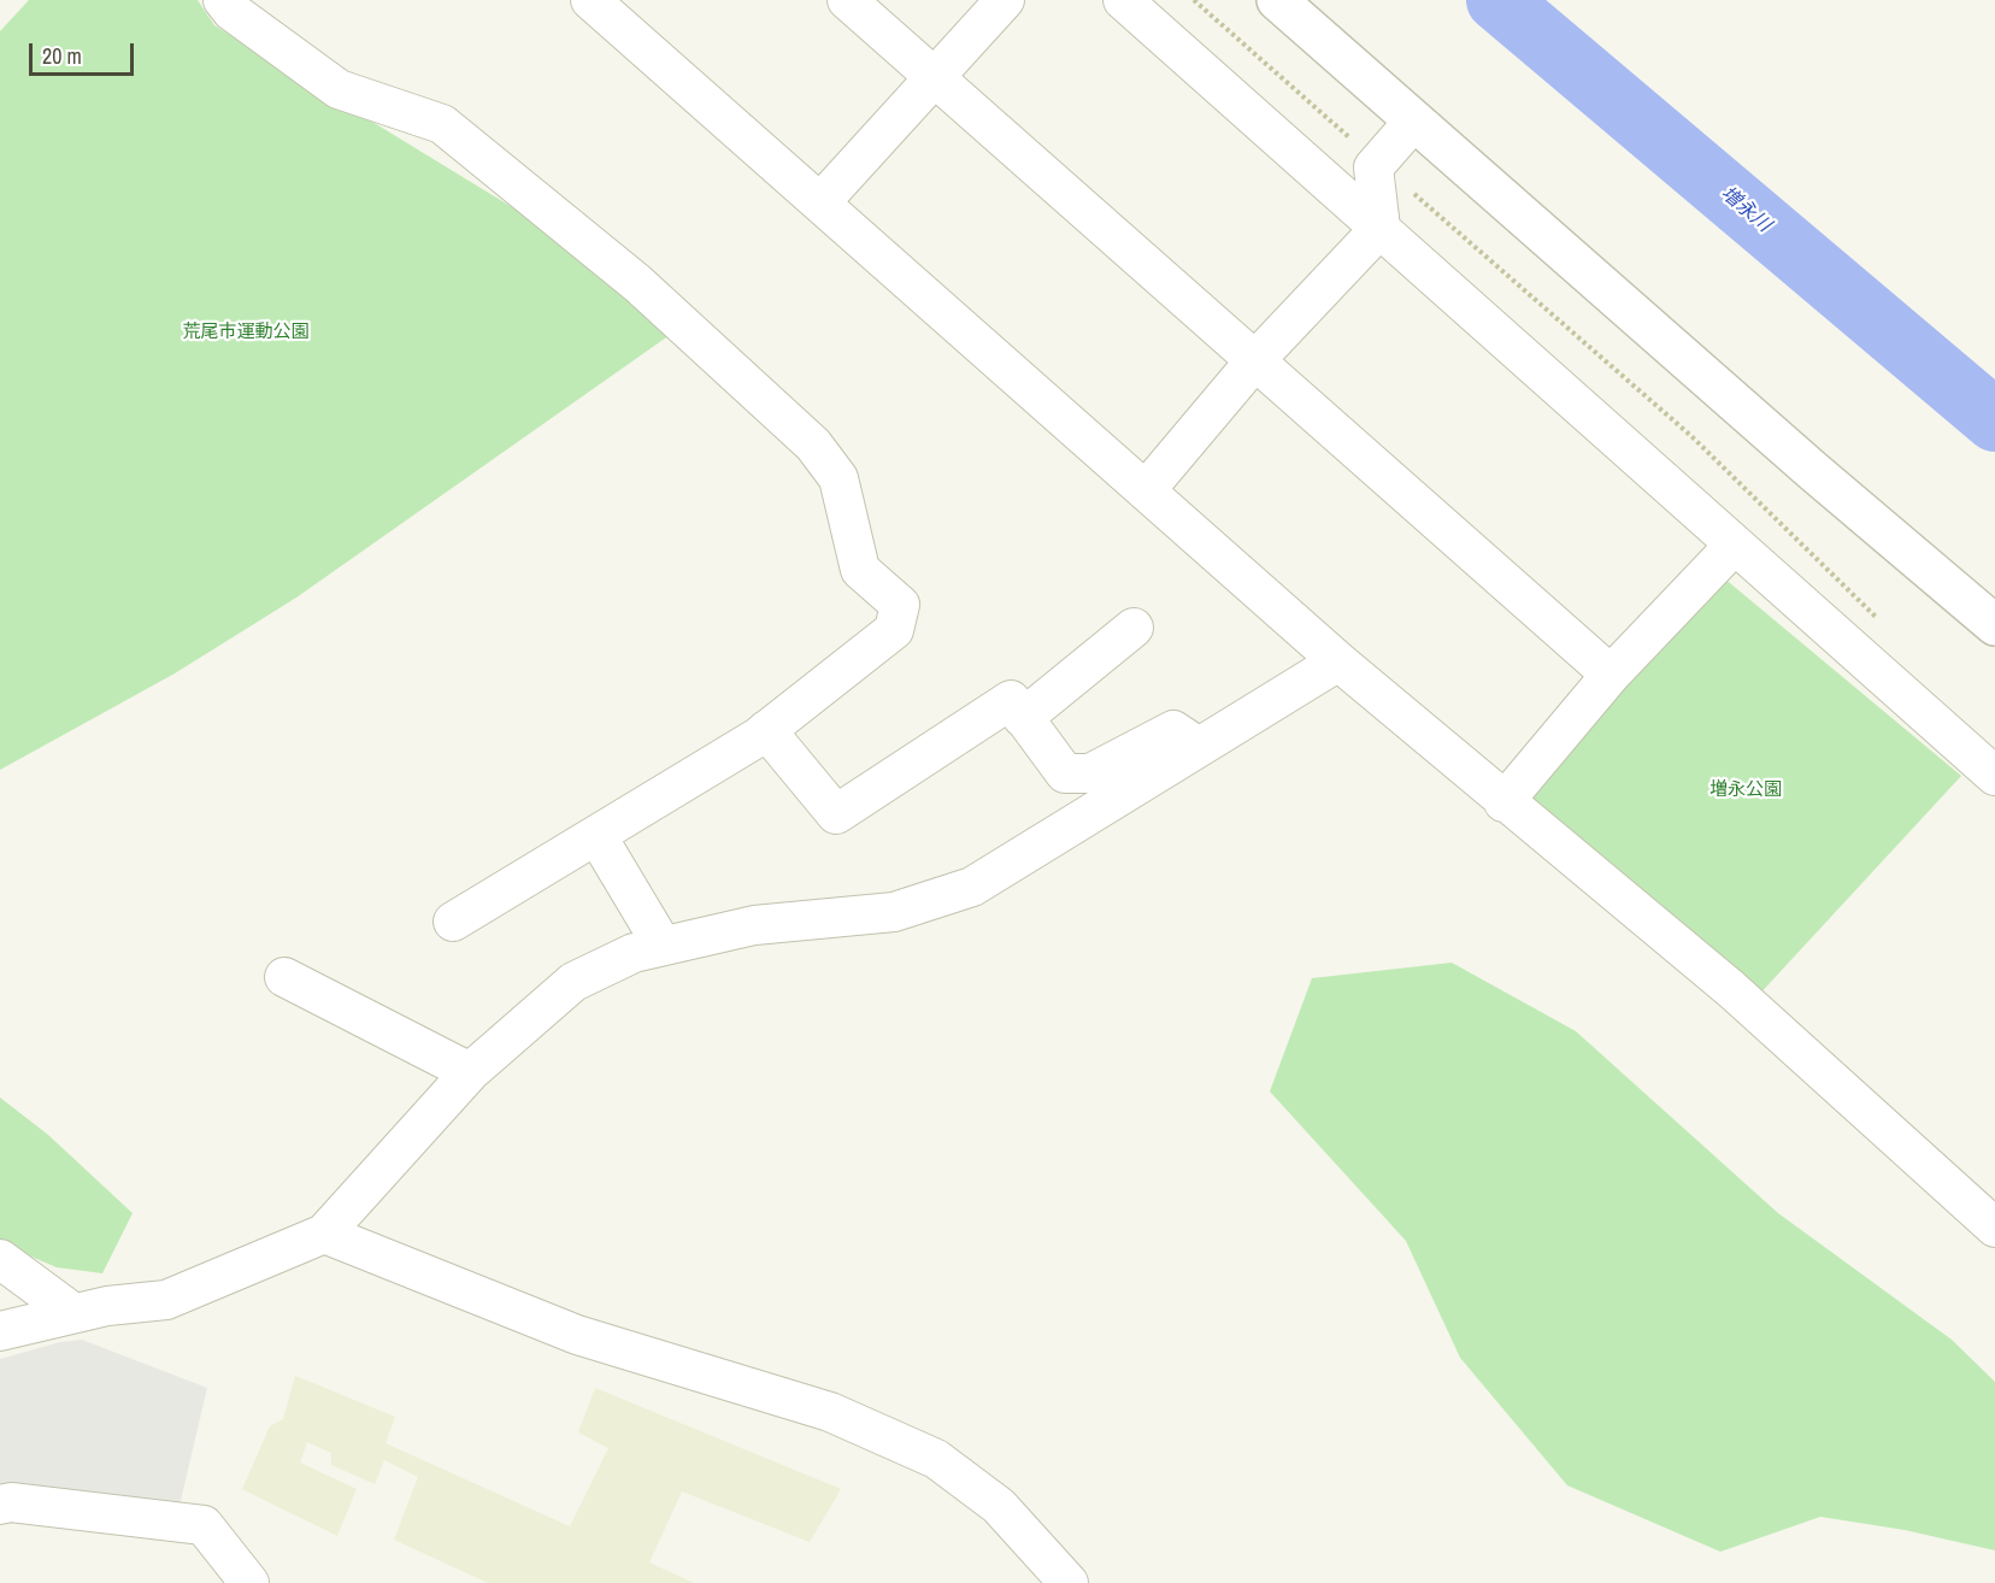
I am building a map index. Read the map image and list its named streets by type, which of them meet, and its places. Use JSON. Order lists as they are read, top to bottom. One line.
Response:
{"water":["増永川"],"parks":["荒尾市運動公園","増永公園"],"scale_bar":"20 m"}
